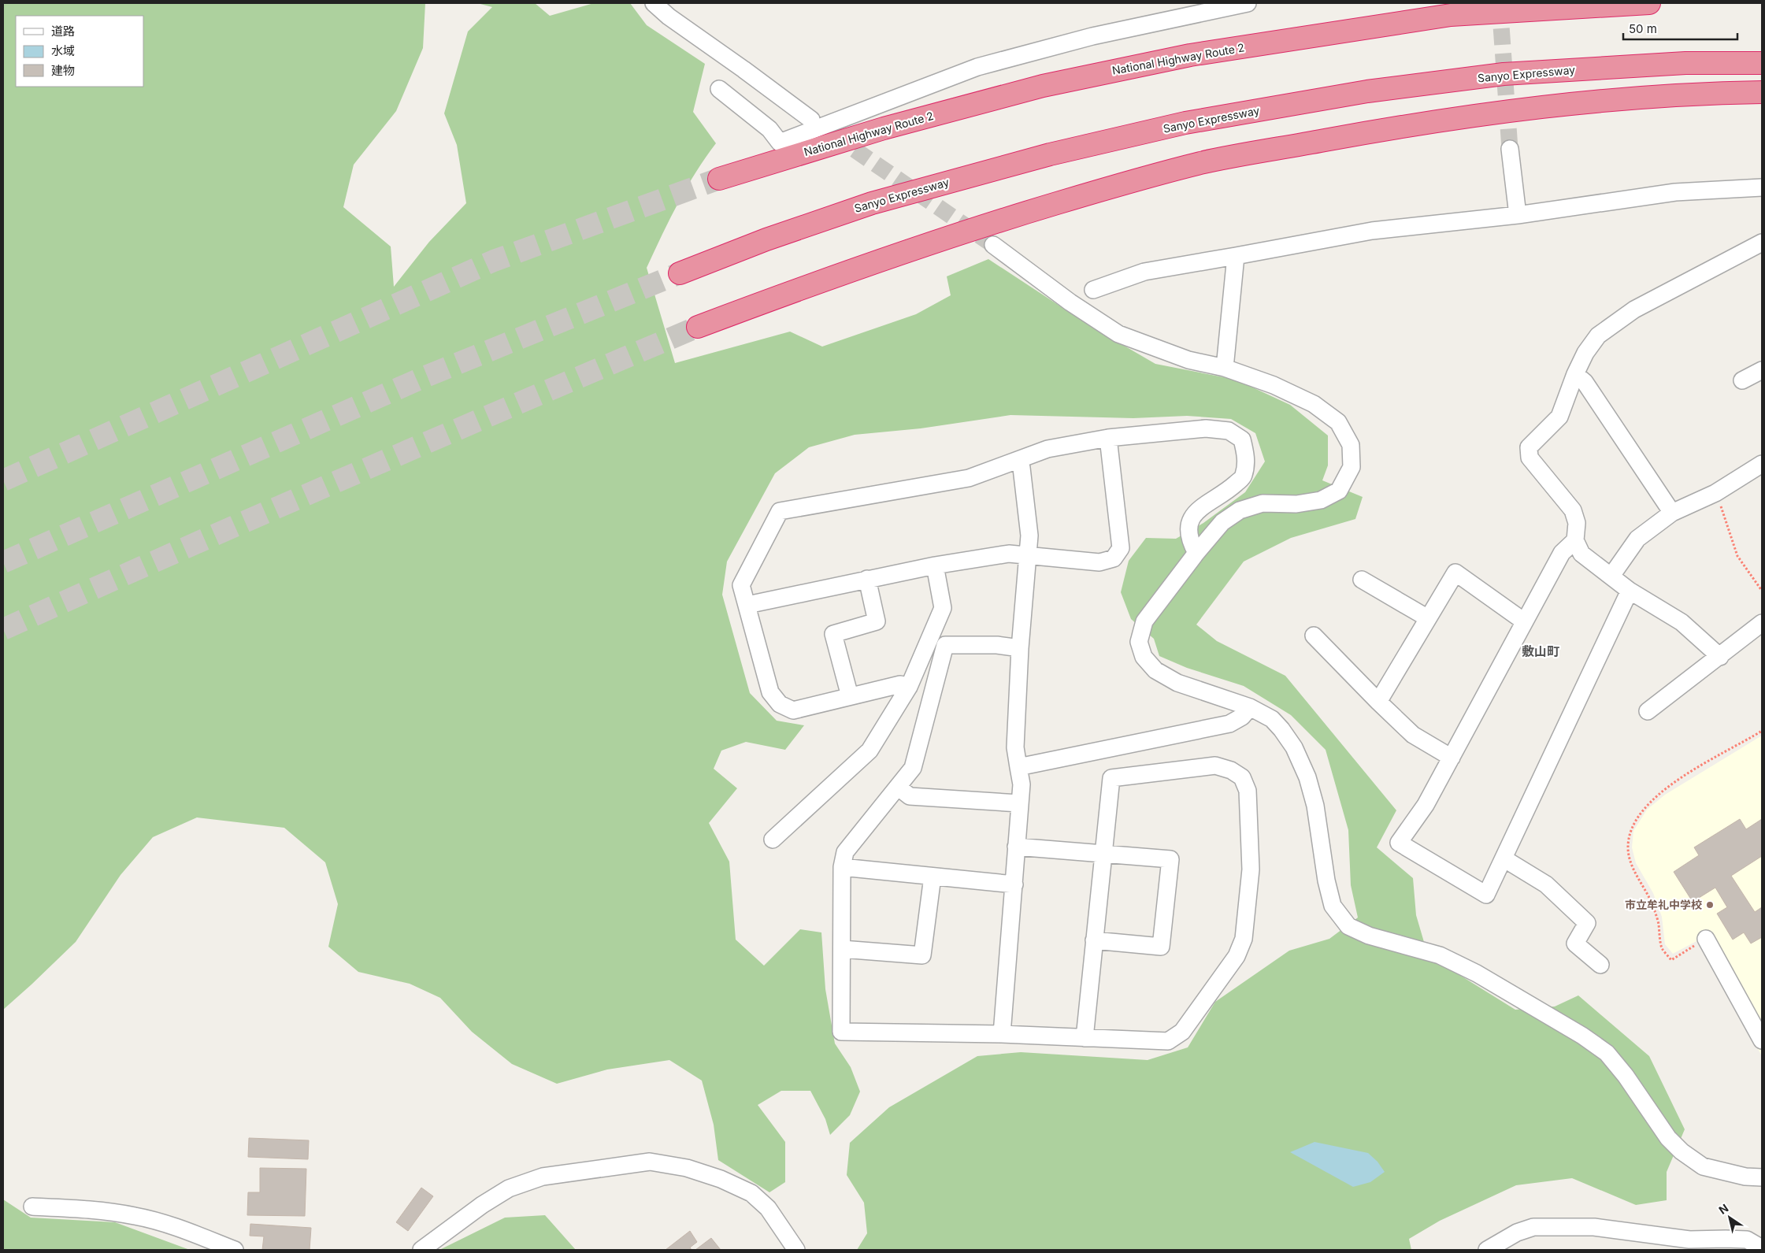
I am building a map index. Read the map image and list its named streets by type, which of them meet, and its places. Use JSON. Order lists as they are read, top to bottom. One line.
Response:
{"streets":{"highway":["National Highway Route 2","Sanyo Expressway"]},"districts":["敷山町"],"places":["市立牟礼中学校"],"legend":["道路","水域","建物"],"scale_bar":"50 m","north":"top left"}
